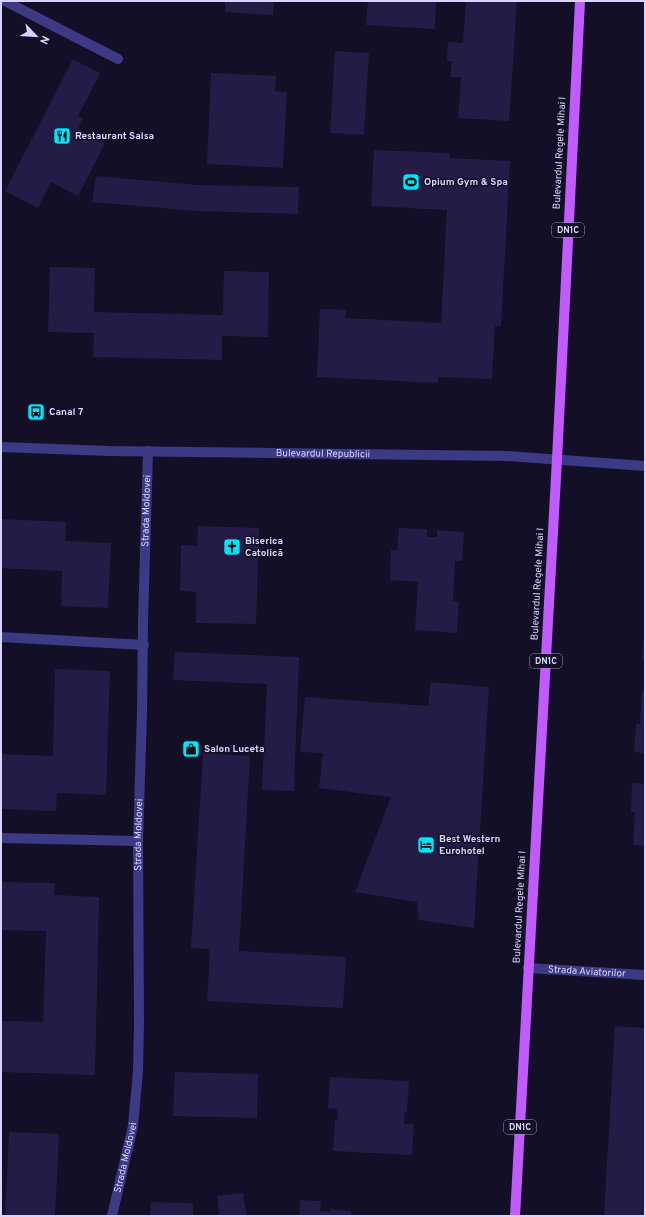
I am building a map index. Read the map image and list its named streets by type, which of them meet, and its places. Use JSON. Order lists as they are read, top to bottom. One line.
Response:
{"streets":{"main road":["Bulevardul Regele Mihai I","DN1C"],"street":["Bulevardul Republicii","Strada Moldovei","Strada Aviatorilor"]},"crossings":[["Bulevardul Regele Mihai I","Bulevardul Republicii"],["Bulevardul Regele Mihai I","Strada Aviatorilor"],["Bulevardul Republicii","Strada Moldovei"]],"places":{"restaurant":["Restaurant Salsa"],"sports":["Opium Gym & Spa"],"bus stop":["Canal 7"],"church":["Biserica Catolică"],"shop":["Salon Luceta"],"hotel":["Best Western Eurohotel"]},"north":"bottom right"}
